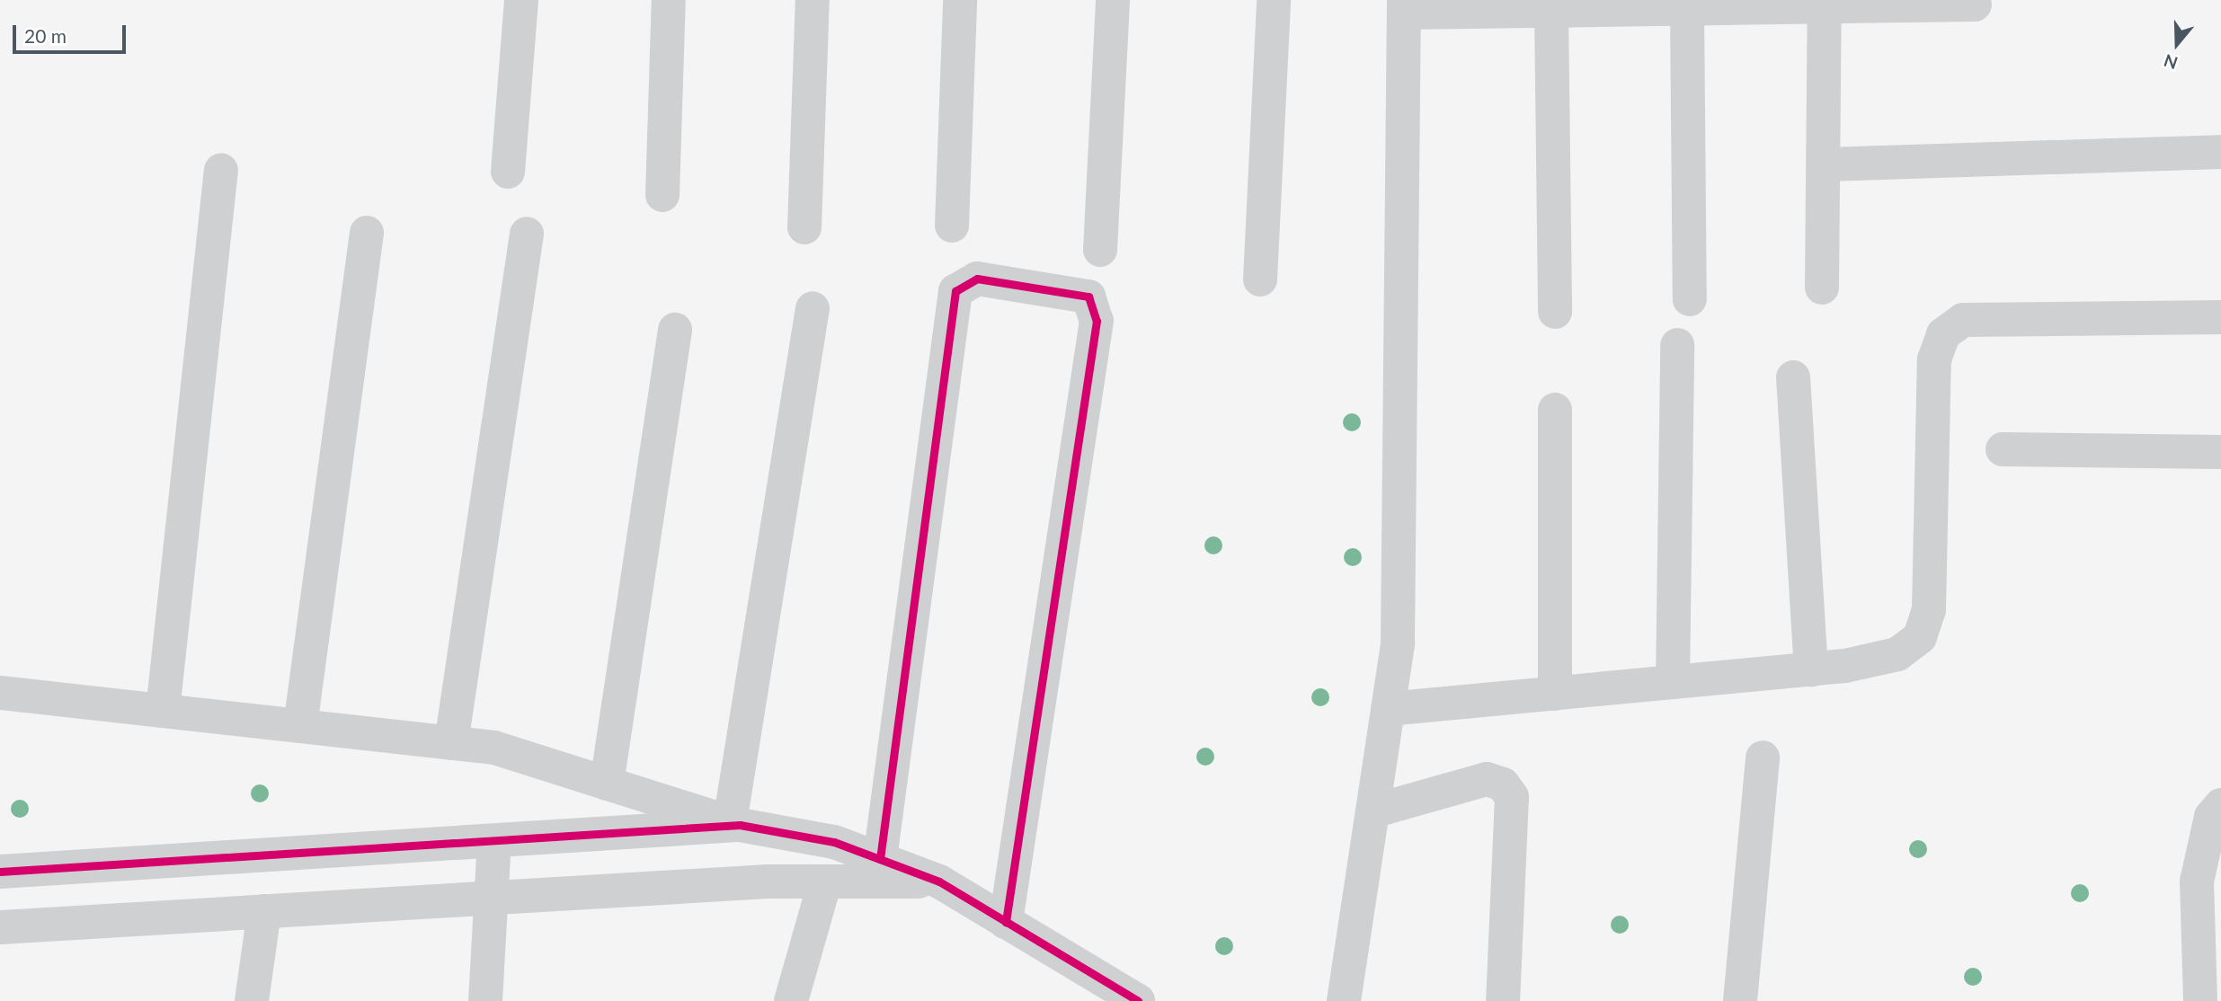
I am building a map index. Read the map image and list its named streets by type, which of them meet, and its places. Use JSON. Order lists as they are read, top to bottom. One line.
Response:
{"scale_bar":"20 m","north":"bottom"}
